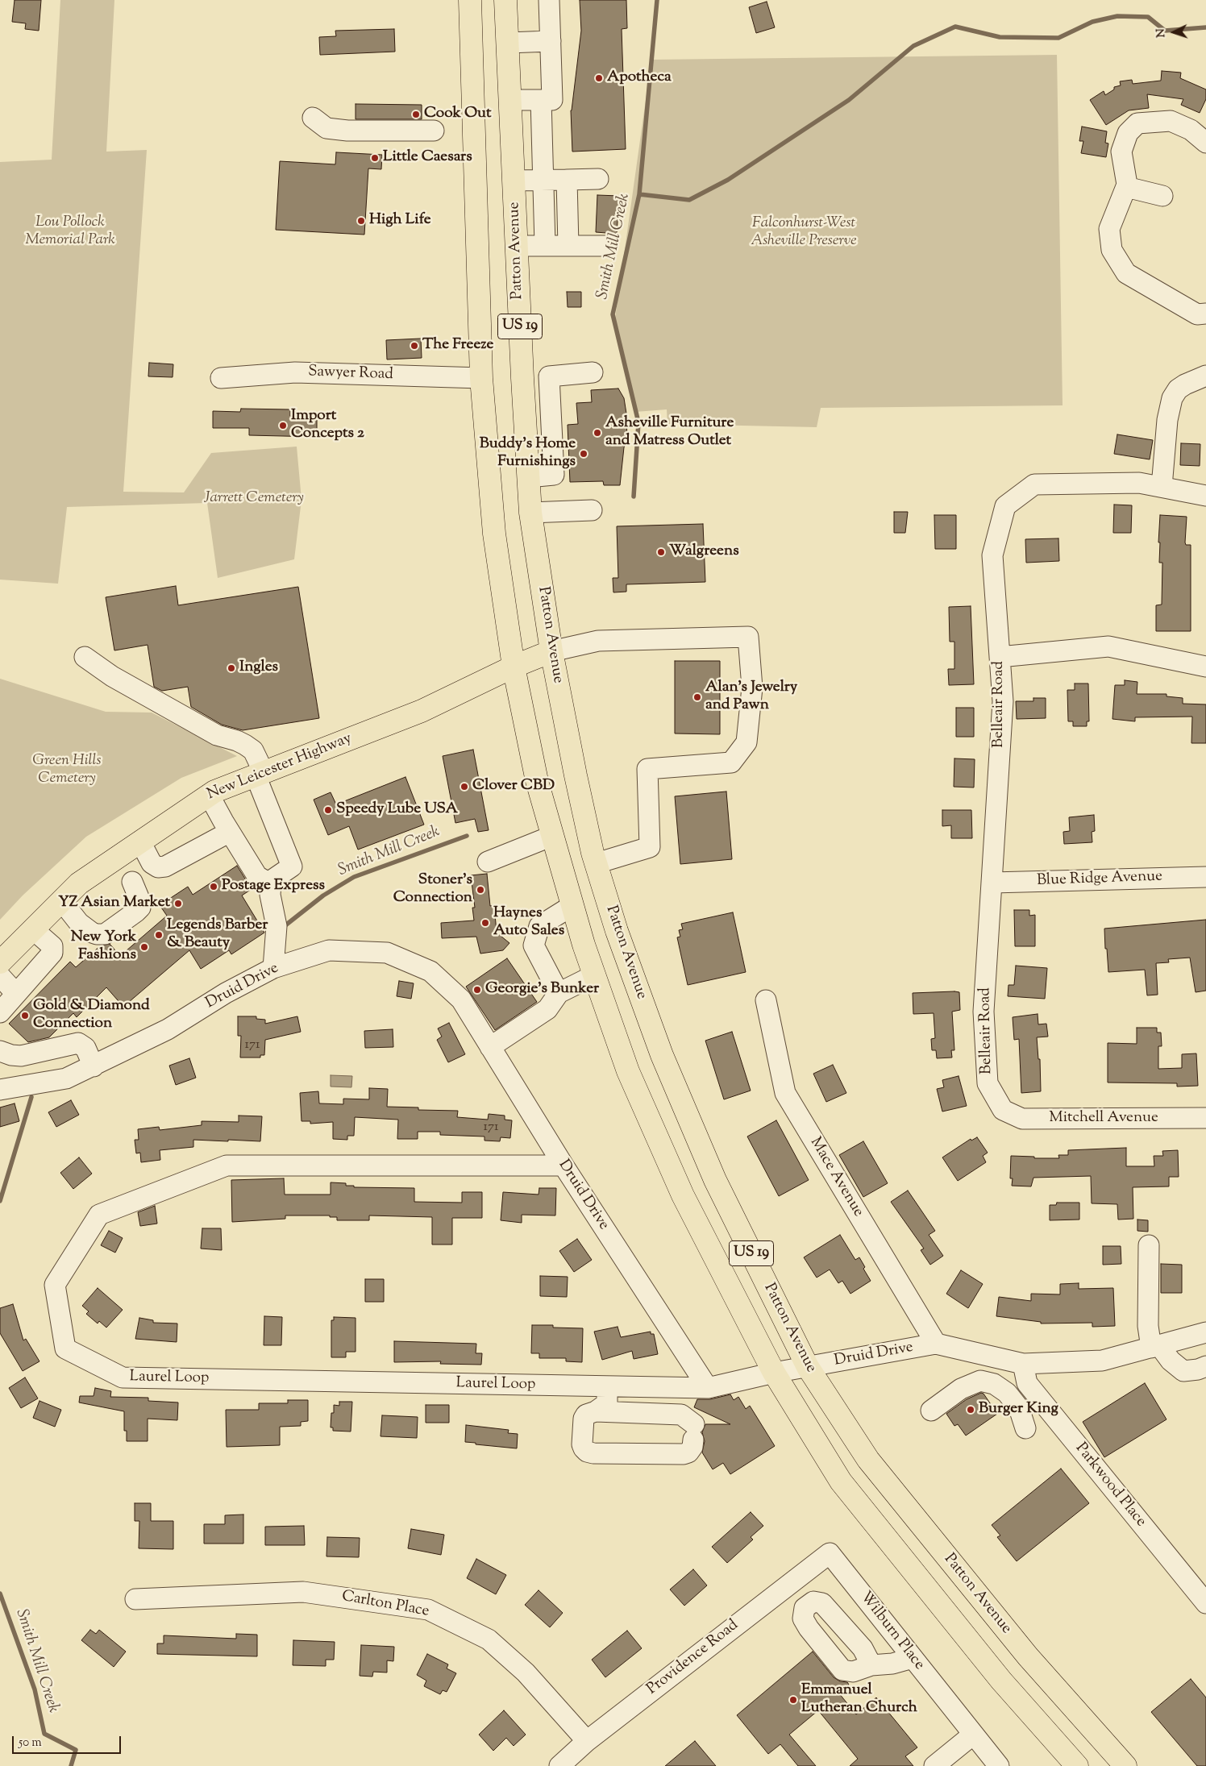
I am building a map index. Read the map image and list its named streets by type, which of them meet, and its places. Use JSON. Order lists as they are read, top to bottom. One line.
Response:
{"streets":{"main road":["Patton Avenue","US 19","New Leicester Highway"],"street":["Sawyer Road","Belleair Road","Blue Ridge Avenue","Druid Drive","Mitchell Avenue","Mace Avenue","Laurel Loop","Parkwood Place","Carlton Place","Wilburn Place","Providence Road"]},"crossings":[["Patton Avenue","New Leicester Highway"],["Patton Avenue","Druid Drive"],["US 19","Sawyer Road"],["US 19","New Leicester Highway"],["US 19","Druid Drive"],["Belleair Road","Blue Ridge Avenue"],["Belleair Road","Mitchell Avenue"],["Druid Drive","Mace Avenue"],["Druid Drive","Laurel Loop"],["Druid Drive","Parkwood Place"],["Carlton Place","Providence Road"],["Wilburn Place","Providence Road"]],"water":["Smith Mill Creek"],"parks":["Lou Pollock Memorial Park","Falconhurst-West Asheville Preserve","Jarrett Cemetery","Green Hills Cemetery"],"places":["Apotheca","Cook Out","Little Caesars","High Life","The Freeze","Import Concepts 2","Asheville Furniture and Matress Outlet","Buddy's Home Furnishings","Walgreens","Ingles","Alan's Jewelry and Pawn","Clover CBD","Speedy Lube USA","Postage Express","Stoner's Connection","YZ Asian Market","Haynes Auto Sales","Legends Barber & Beauty","New York Fashions","Georgie's Bunker","Gold & Diamond Connection","Burger King","Emmanuel Lutheran Church"],"house_numbers":["171","171"],"scale_bar":"50 m","north":"left"}
